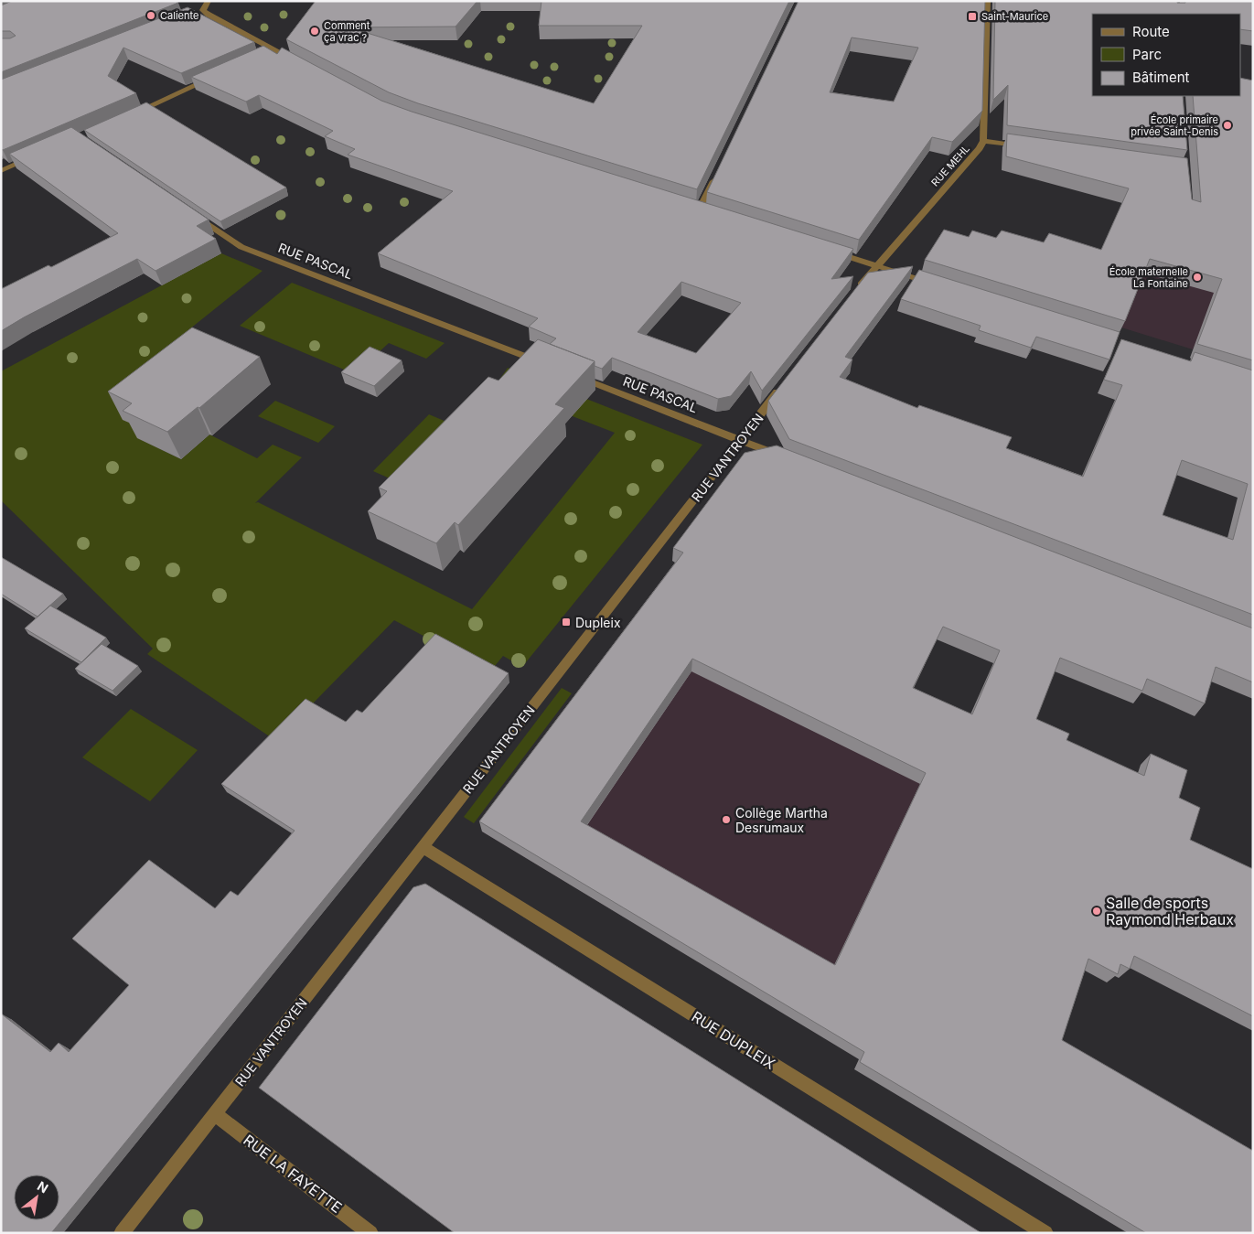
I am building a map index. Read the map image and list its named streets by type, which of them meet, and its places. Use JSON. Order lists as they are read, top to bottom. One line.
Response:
{"streets":{"street":["RUE MEHL","RUE PASCAL","RUE VANTROYEN","RUE DUPLEIX","RUE LA FAYETTE"]},"crossings":[["RUE PASCAL","RUE VANTROYEN"],["RUE VANTROYEN","RUE DUPLEIX"],["RUE VANTROYEN","RUE LA FAYETTE"]],"places":{"other":["Caliente","Comment ça vrac ?","École primaire privée Saint-Denis","École maternelle La Fontaine","Collège Martha Desrumaux","Salle de sports Raymond Herbaux"],"transit":["Saint-Maurice","Dupleix"]},"legend":["Route","Parc","Bâtiment"],"north":"top right"}
